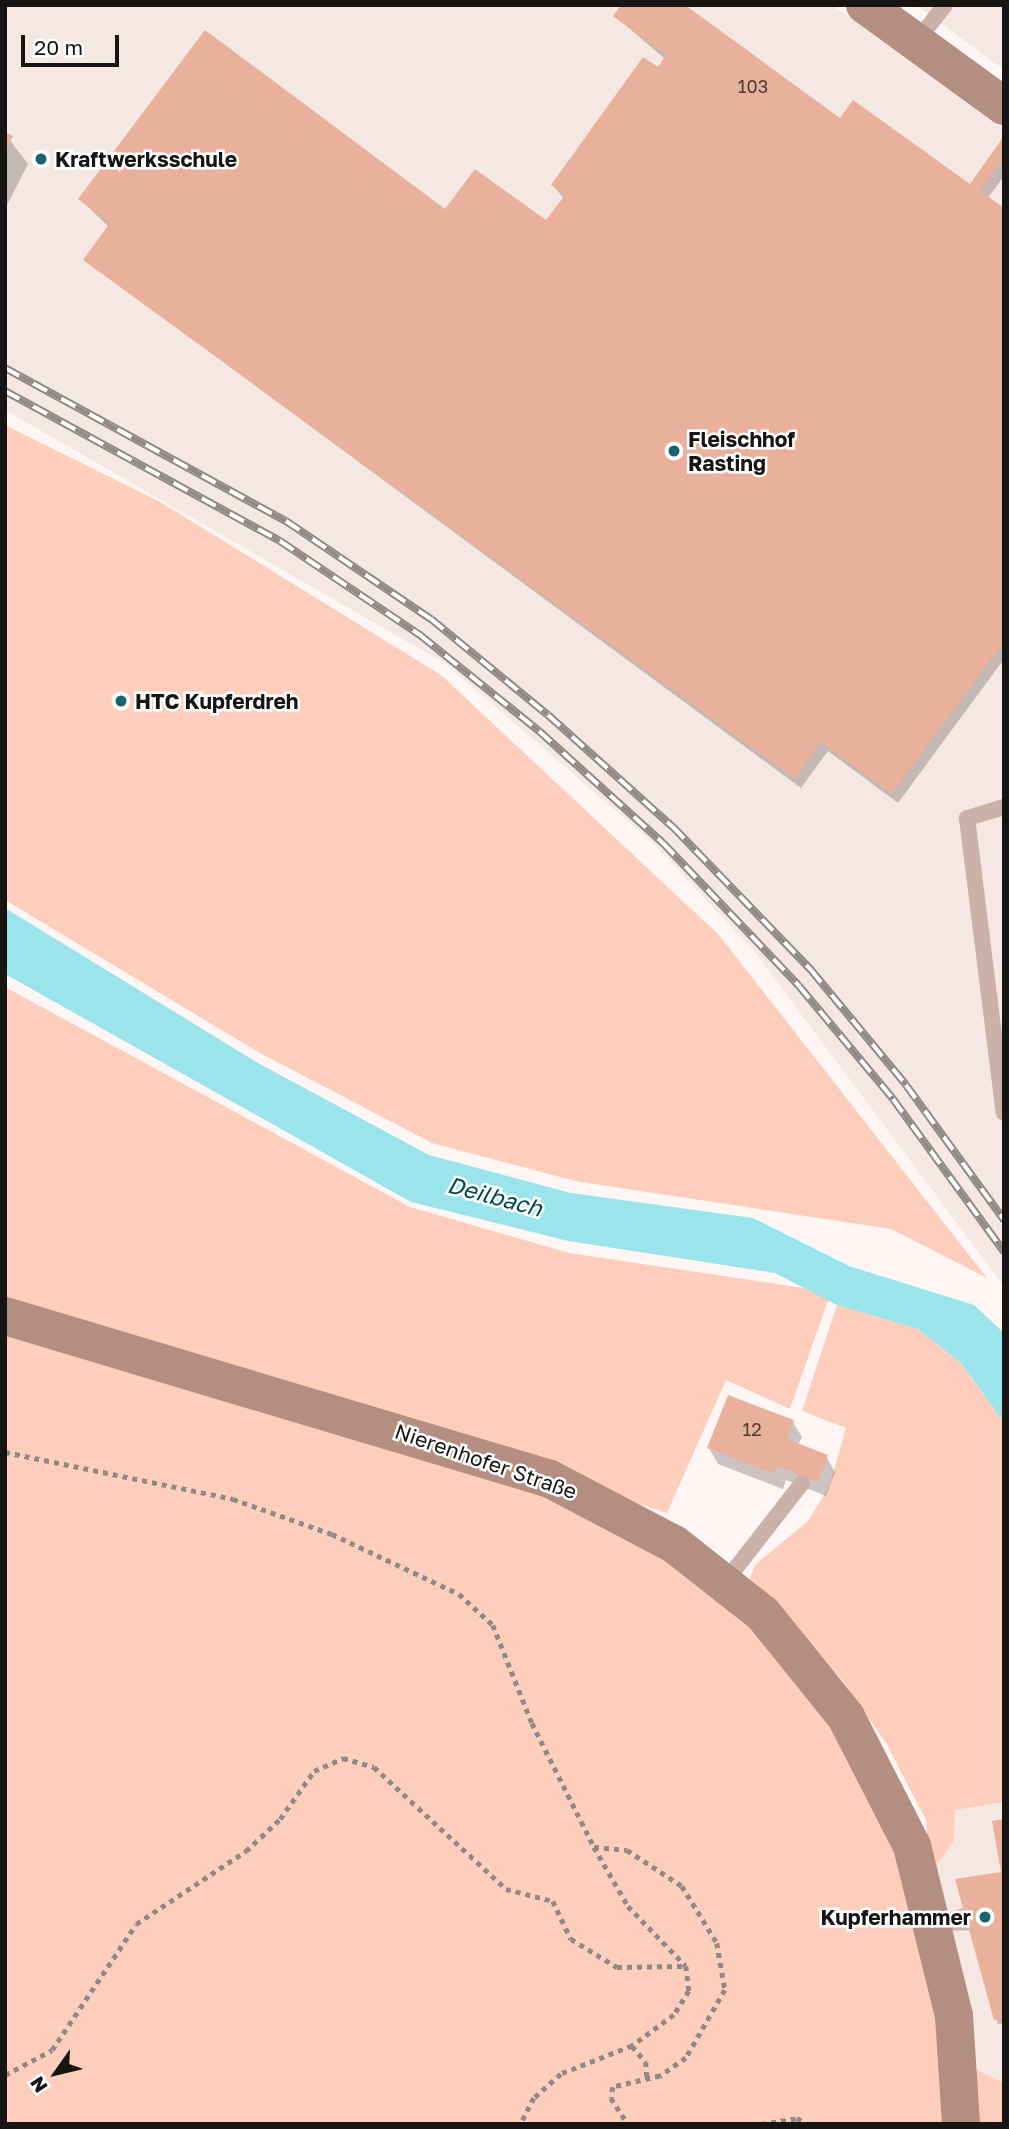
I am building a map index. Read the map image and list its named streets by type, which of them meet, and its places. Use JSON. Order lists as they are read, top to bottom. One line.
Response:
{"streets":{"main road":["Nierenhofer Straße"]},"water":["Deilbach"],"places":["Kraftwerksschule","Fleischhof Rasting","HTC Kupferdreh","Kupferhammer"],"house_numbers":["103","12"],"scale_bar":"20 m","north":"bottom left"}
